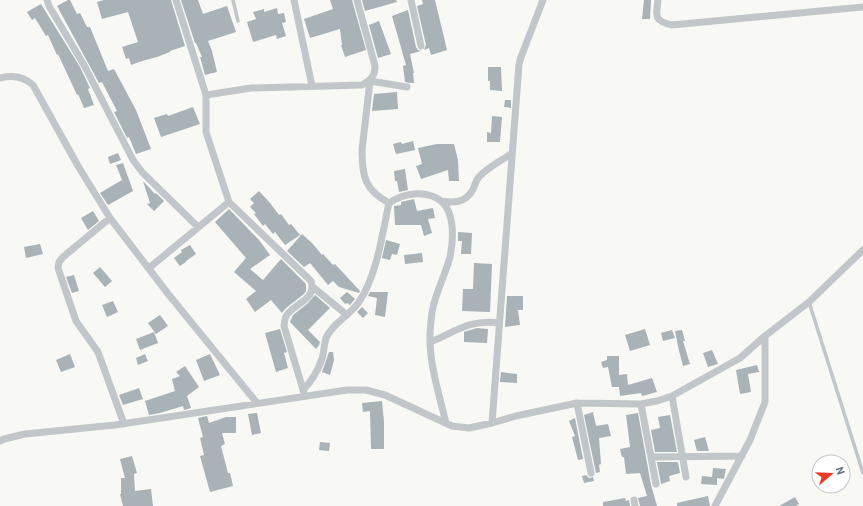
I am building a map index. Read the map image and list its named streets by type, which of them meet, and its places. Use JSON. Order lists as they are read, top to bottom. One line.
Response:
{"north":"right"}
